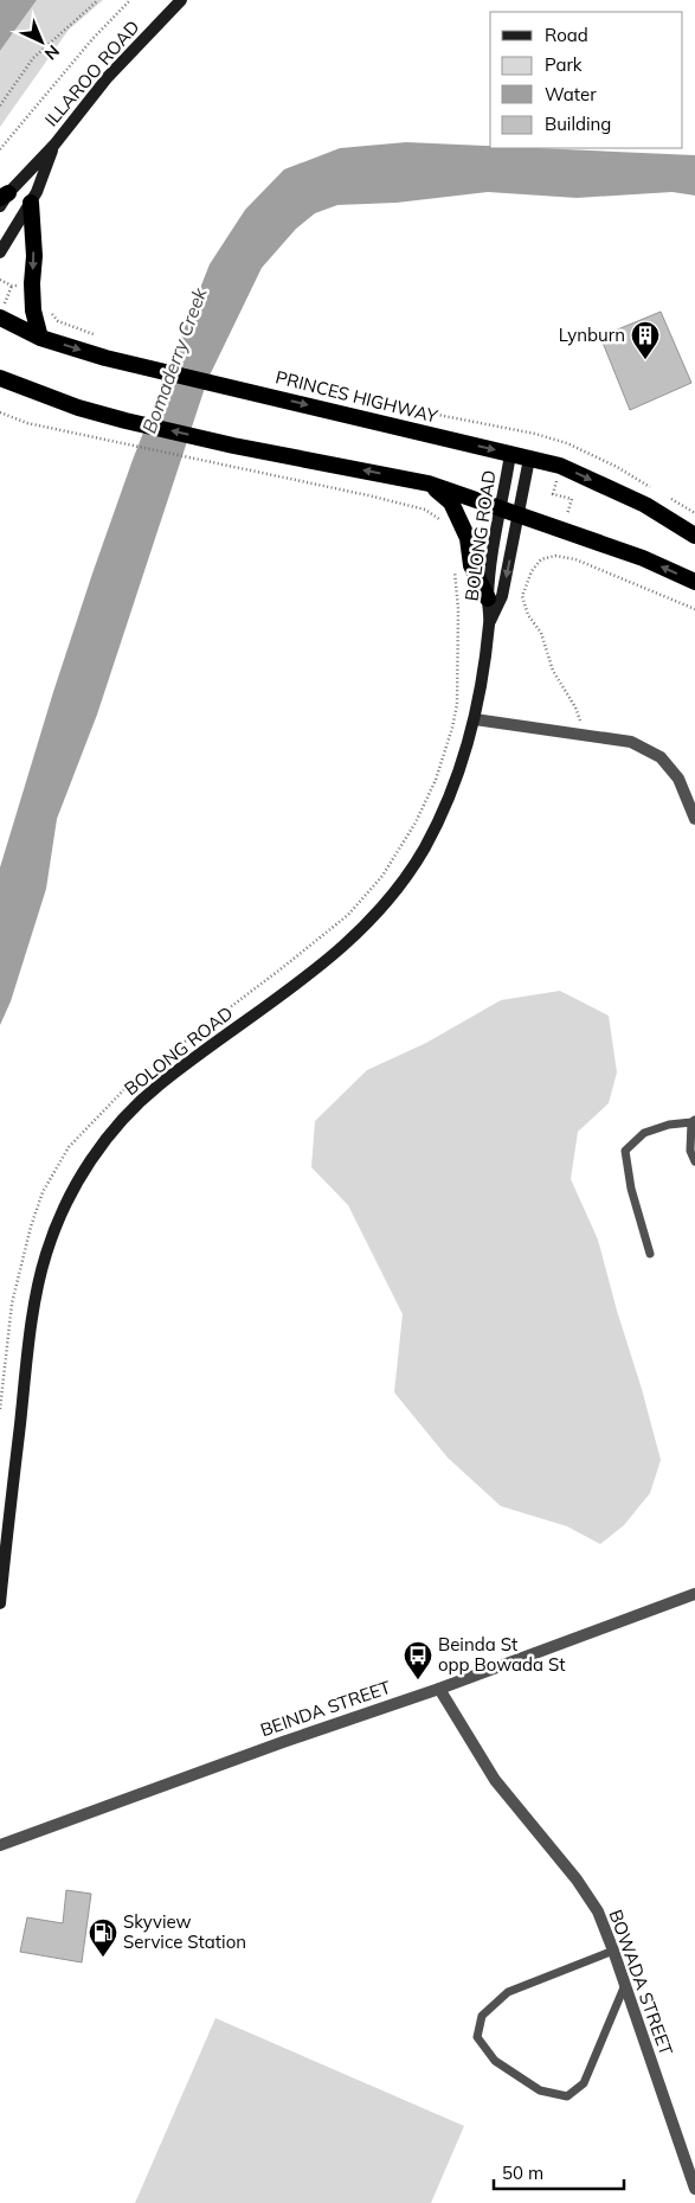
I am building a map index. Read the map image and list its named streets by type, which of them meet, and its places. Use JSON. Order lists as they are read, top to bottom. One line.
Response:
{"streets":{"highway":["PRINCES HIGHWAY"],"main road":["ILLAROO ROAD","BOLONG ROAD"],"street":["BEINDA STREET","BOWADA STREET"]},"crossings":[["PRINCES HIGHWAY","BOLONG ROAD"],["BEINDA STREET","BOWADA STREET"]],"water":["Bomaderry Creek"],"places":{"building":["Lynburn"],"bus stop":["Beinda St opp Bowada St"],"fuel station":["Skyview Service Station"]},"legend":["Road","Park","Water","Building"],"scale_bar":"50 m","north":"bottom right"}
